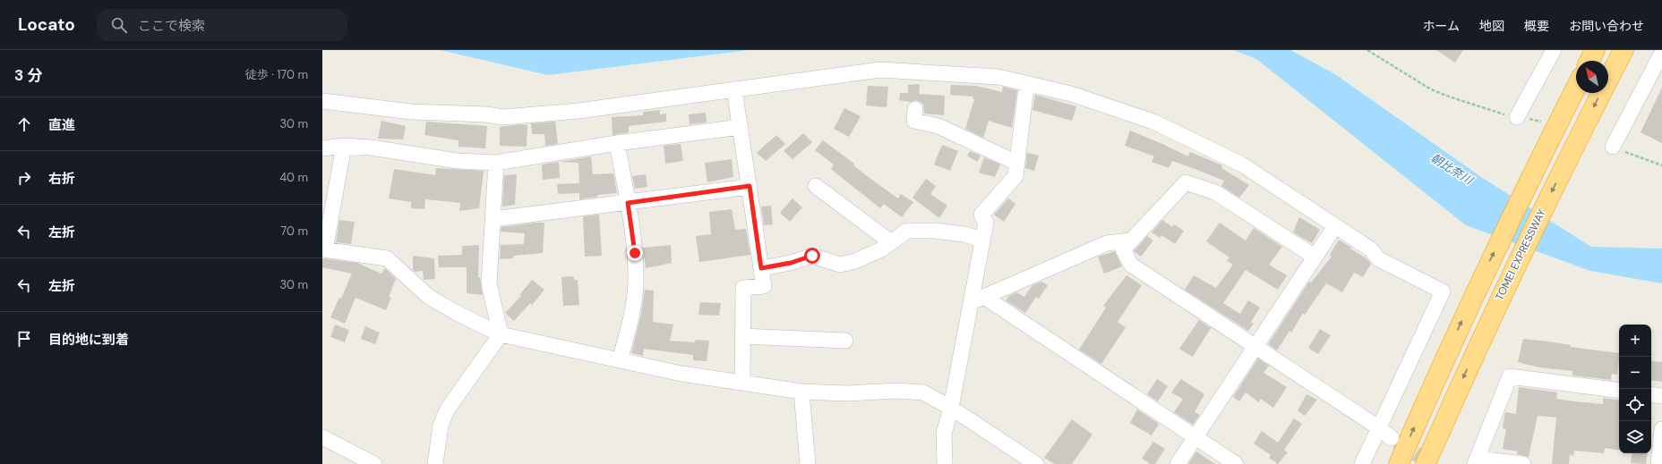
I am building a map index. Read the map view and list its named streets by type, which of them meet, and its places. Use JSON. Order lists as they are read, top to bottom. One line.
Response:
{"streets":{"highway":["TOMEI EXPRESSWAY"]},"water":["朝比奈川"],"north":"top left","page":{"header":"Locato","search":"ここで検索","nav":["ホーム","地図","概要","お問い合わせ"],"heading":["3 分","徒歩 · 170 m"],"list":[["直進","30 m"],["右折","40 m"],["左折","70 m"],["左折","30 m"],"目的地に到着"],"map_buttons":["+","−"]}}
